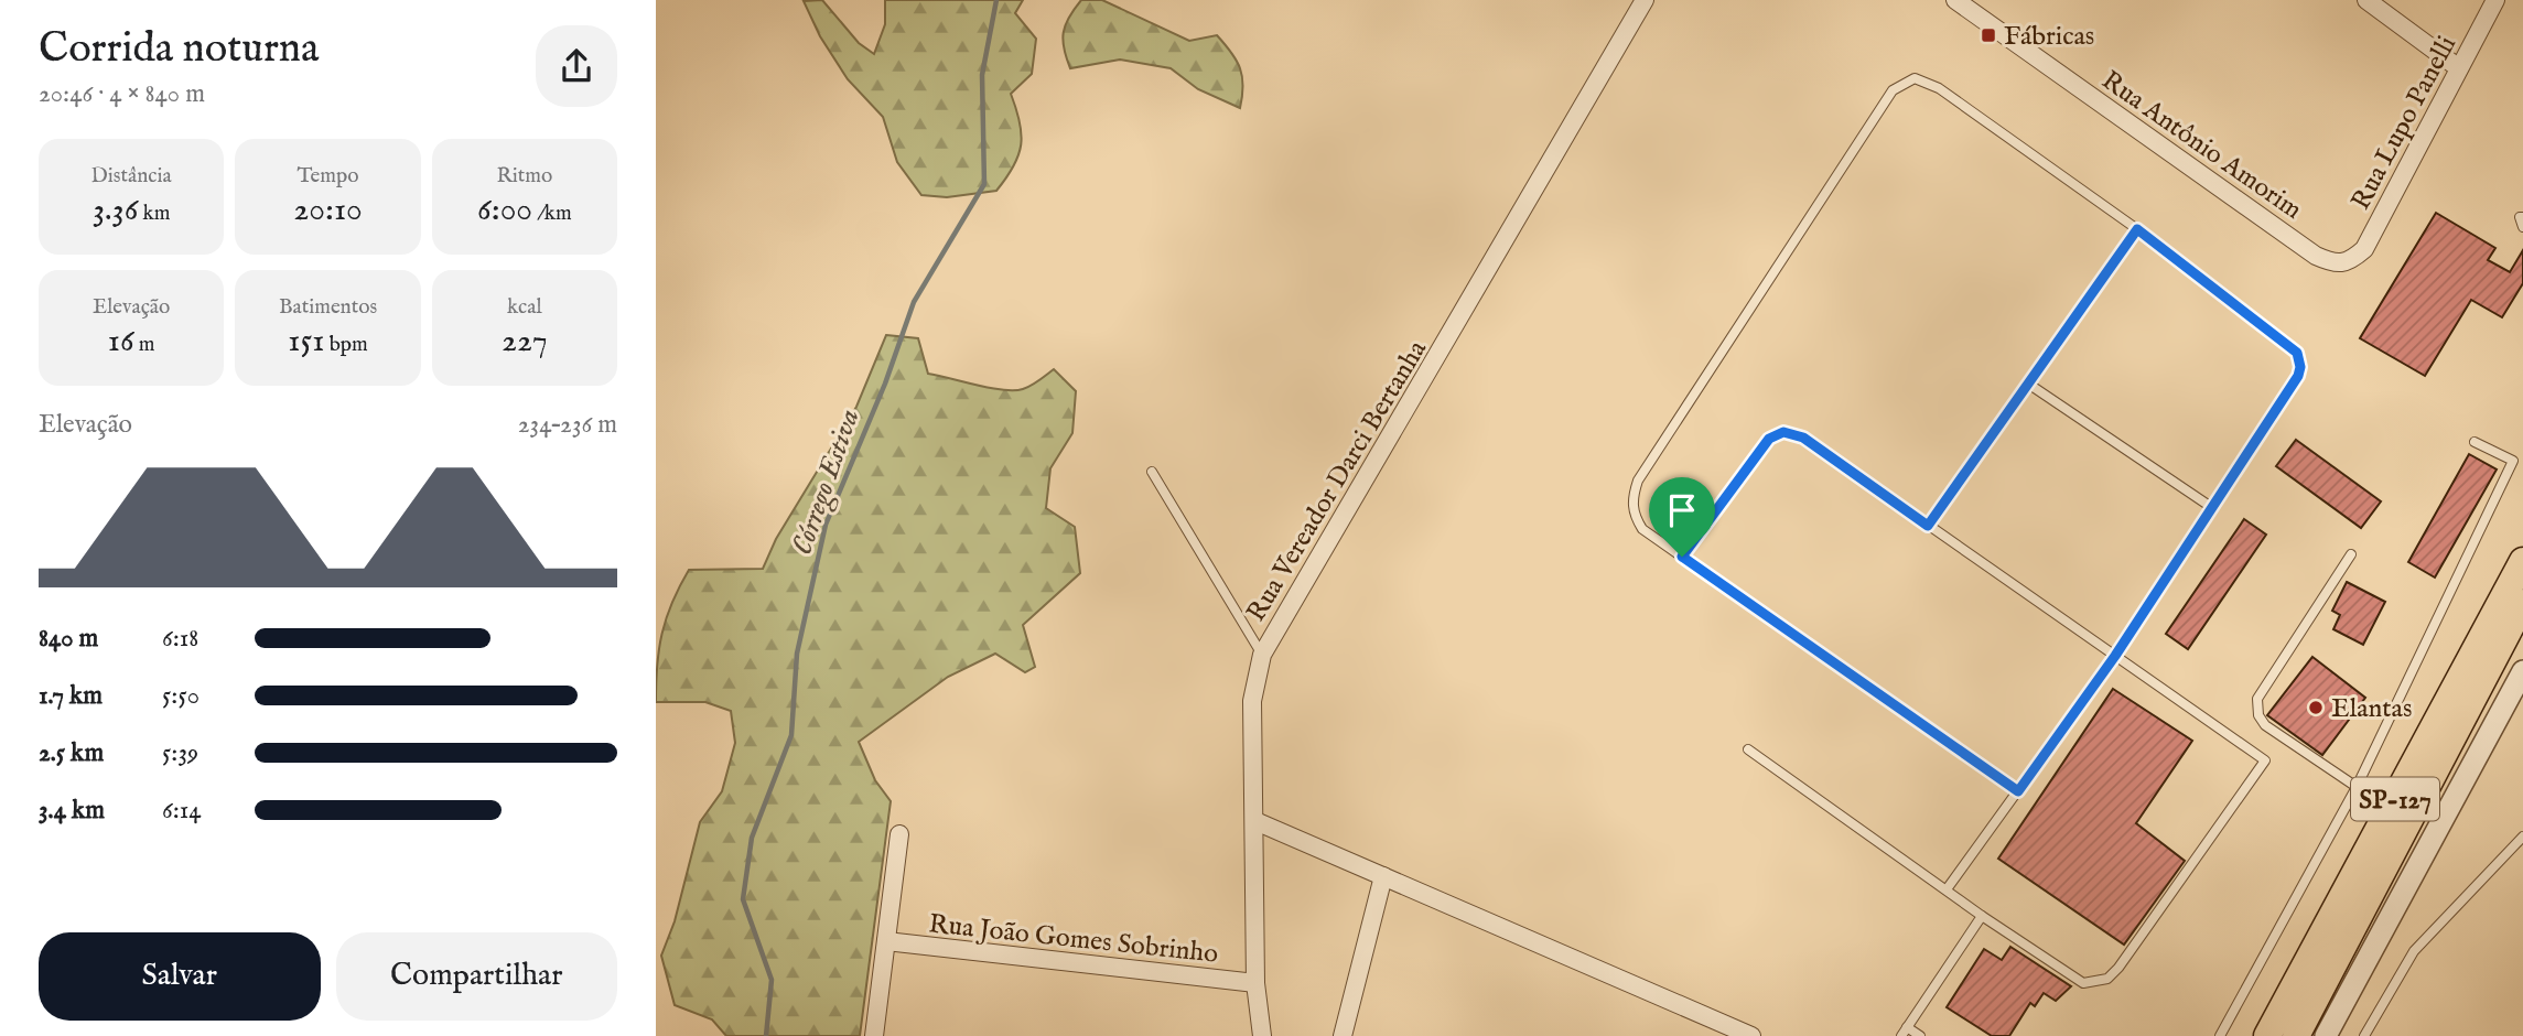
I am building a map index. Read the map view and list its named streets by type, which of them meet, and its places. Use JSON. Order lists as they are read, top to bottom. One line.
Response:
{"streets":{"highway":["SP-127"],"street":["Rua Lupo Panelli","Rua Antônio Amorim","Rua Vereador Darci Bertanha","Rua João Gomes Sobrinho"]},"crossings":[["Rua Lupo Panelli","Rua Antônio Amorim"],["Rua Vereador Darci Bertanha","Rua João Gomes Sobrinho"]],"water":["Córrego Estiva"],"places":{"transit":["Fábricas"],"other":["Elantas"]},"page":{"heading":["Corrida noturna","20:46 · 4 × 840 m"],"stats":[["Distância","3.36 km"],["Tempo","20:10"],["Ritmo","6:00 /km"],["Elevação","16 m"],["Batimentos","151 bpm"],["kcal","227"]],"chart":["Elevação","234–236 m"],"list":[{"name":"840 m","note":"6:18"},{"name":"1.7 km","note":"5:50"},{"name":"2.5 km","note":"5:39"},{"name":"3.4 km","note":"6:14"}],"buttons":["Salvar","Compartilhar"]}}
